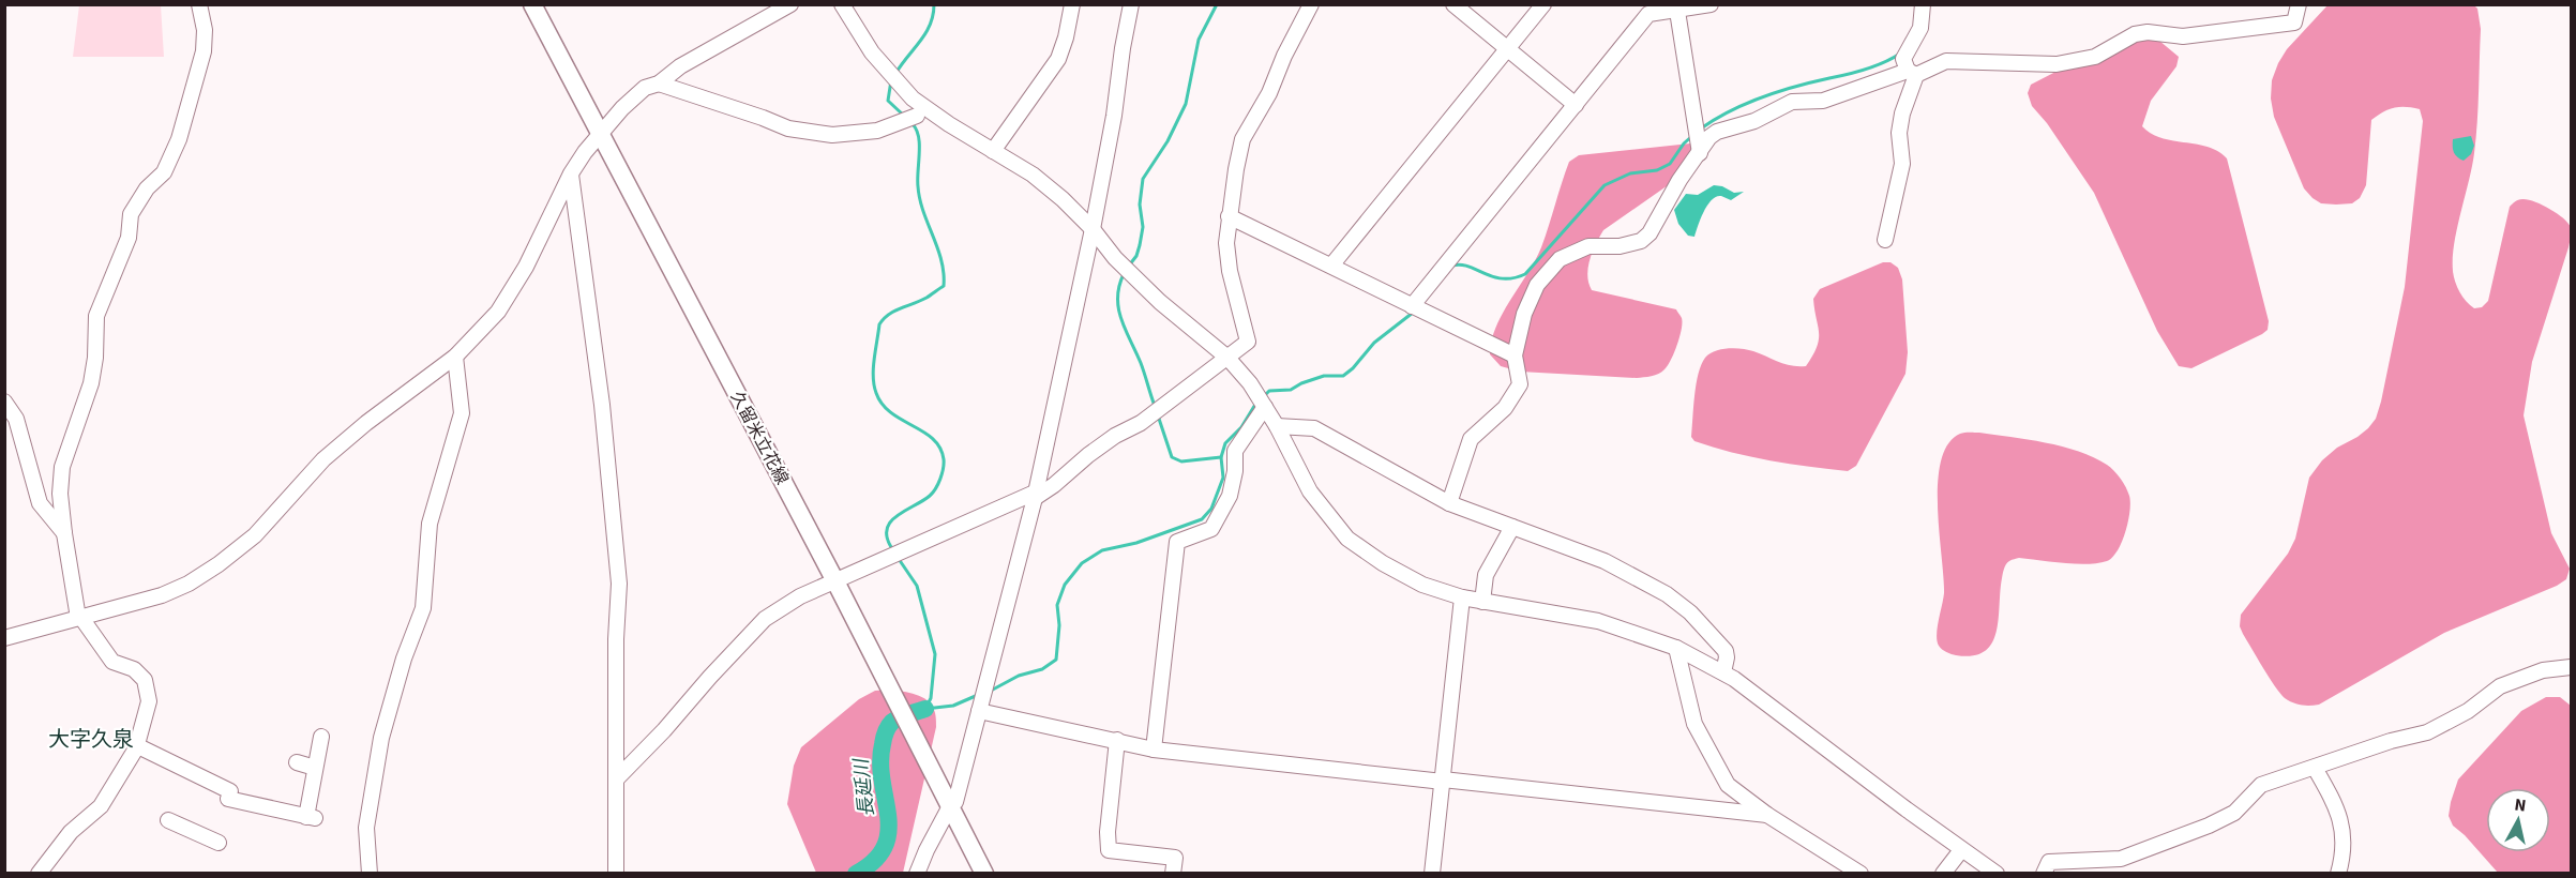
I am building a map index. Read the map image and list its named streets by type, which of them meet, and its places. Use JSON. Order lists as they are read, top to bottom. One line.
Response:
{"streets":{"main road":["久留米立花線"]},"districts":["大字久泉"],"water":["長延川"],"north":"top"}
